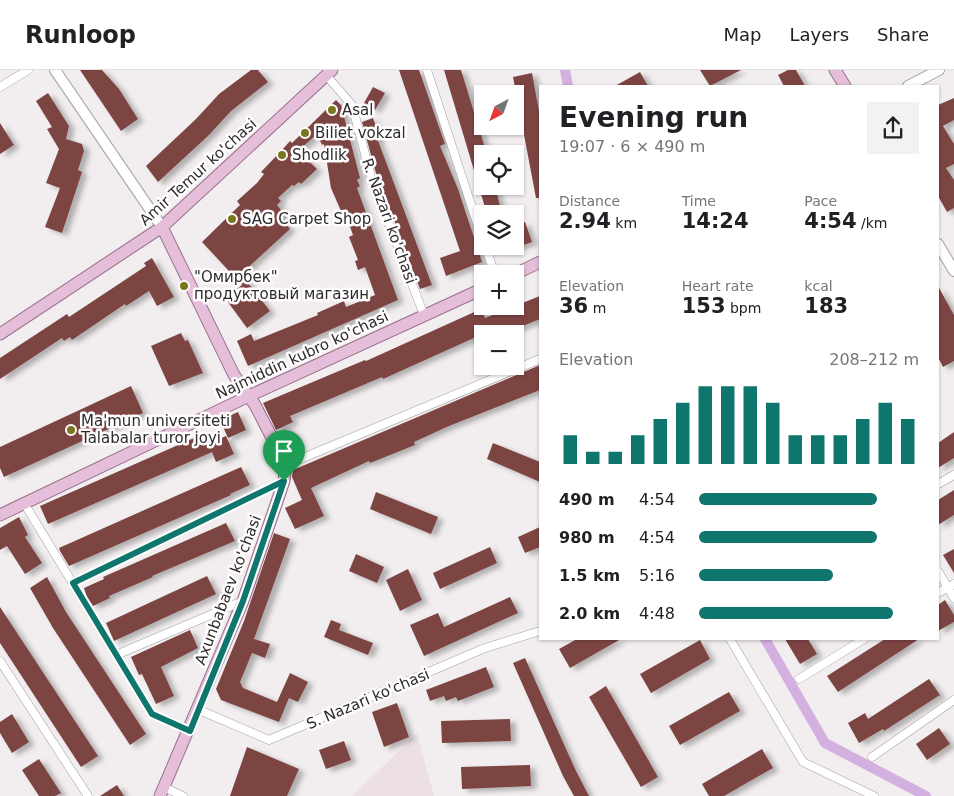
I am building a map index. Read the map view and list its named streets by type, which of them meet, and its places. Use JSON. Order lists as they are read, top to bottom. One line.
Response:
{"streets":{"main road":["Amir Temur ko'chasi","Najmiddin kubro ko'chasi","Axunbabaev ko'chasi"],"street":["R. Nazari ko'chasi","S. Nazari ko'chasi"]},"crossings":[["Amir Temur ko'chasi","R. Nazari ko'chasi"],["R. Nazari ko'chasi","Najmiddin kubro ko'chasi"],["Axunbabaev ko'chasi","S. Nazari ko'chasi"]],"places":["Asal","Biliet vokzal","Shodlik","SAG Carpet Shop","\"Омирбек\" продуктовый магазин","Ma'mun universiteti Talabalar turor joyi"],"north":"bottom left","page":{"header":"Runloop","nav":["Map","Layers","Share"],"map_buttons":["+","−"],"heading":["Evening run","19:07 · 6 × 490 m"],"stats":[["Distance","2.94 km"],["Time","14:24"],["Pace","4:54 /km"],["Elevation","36 m"],["Heart rate","153 bpm"],["kcal","183"]],"chart":["Elevation","208–212 m"],"list":[{"name":"490 m","note":"4:54"},{"name":"980 m","note":"4:54"},{"name":"1.5 km","note":"5:16"},{"name":"2.0 km","note":"4:48"}]}}
